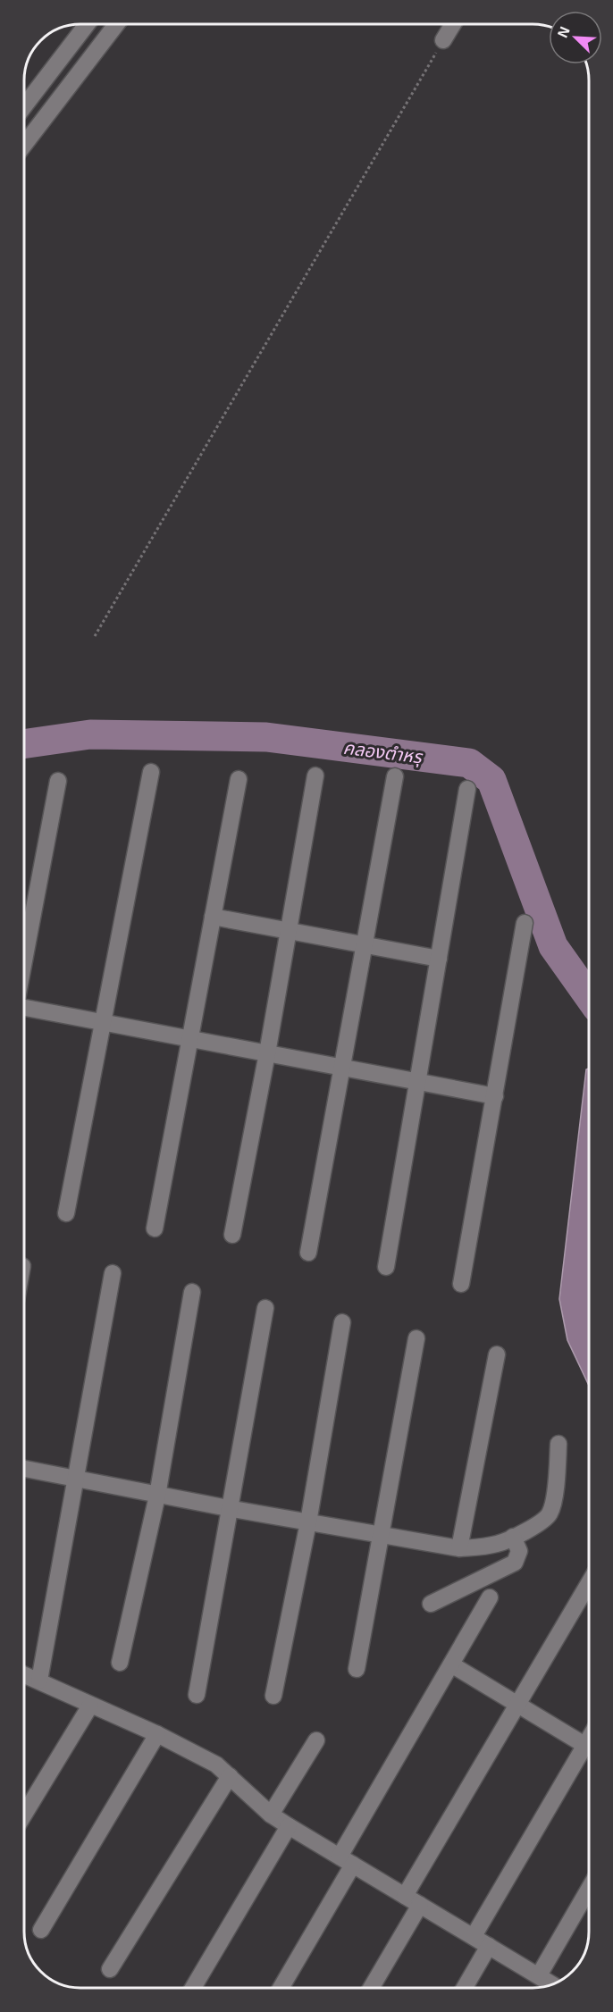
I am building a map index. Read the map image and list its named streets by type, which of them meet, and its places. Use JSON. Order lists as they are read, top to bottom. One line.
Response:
{"water":["คลองตำหรุ"],"north":"top left"}
